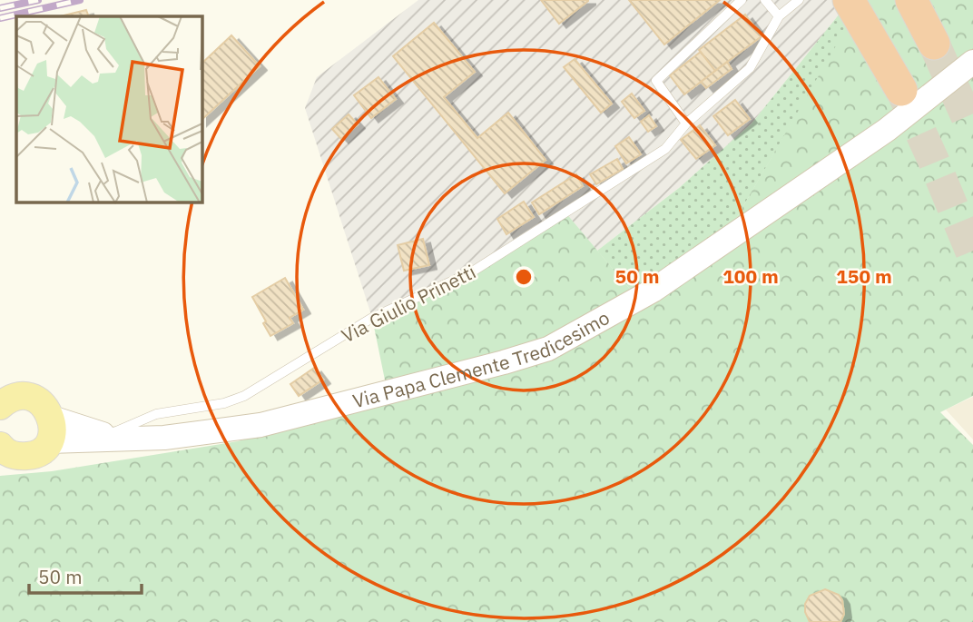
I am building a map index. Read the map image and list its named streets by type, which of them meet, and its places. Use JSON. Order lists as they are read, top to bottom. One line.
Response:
{"streets":{"street":["Via Papa Clemente Tredicesimo"],"lane":["Via Giulio Prinetti"]},"crossings":[["Via Giulio Prinetti","Via Papa Clemente Tredicesimo"]],"scale_bar":"50 m","rings":["50 m","100 m","150 m"]}
